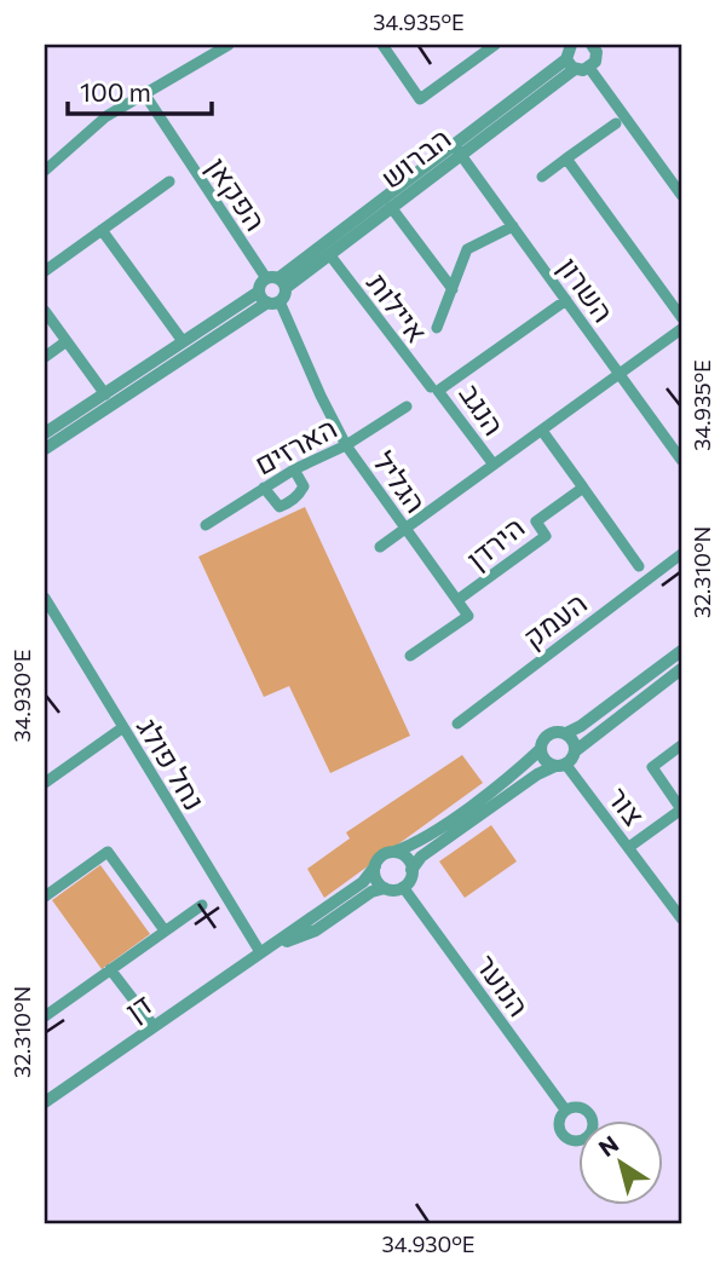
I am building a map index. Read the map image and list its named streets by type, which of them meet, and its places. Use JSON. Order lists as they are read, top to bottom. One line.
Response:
{"streets":{"street":["הברוש","הפקאן","השרון","איילות","הנגב","הארזים","הגליל","הירדן","העמק","נחל פולג","צור","הנוער","דן"]},"crossings":[["הברוש","הפקאן"],["הברוש","השרון"],["הברוש","איילות"],["השרון","הנגב"],["הנגב","הגליל"],["הארזים","הגליל"],["הגליל","הירדן"],["נחל פולג","דן"],["הנוער","דן"]],"scale_bar":"100 m","north":"top left","coordinates":["34.935°E","32.310°N","34.930°E"]}
